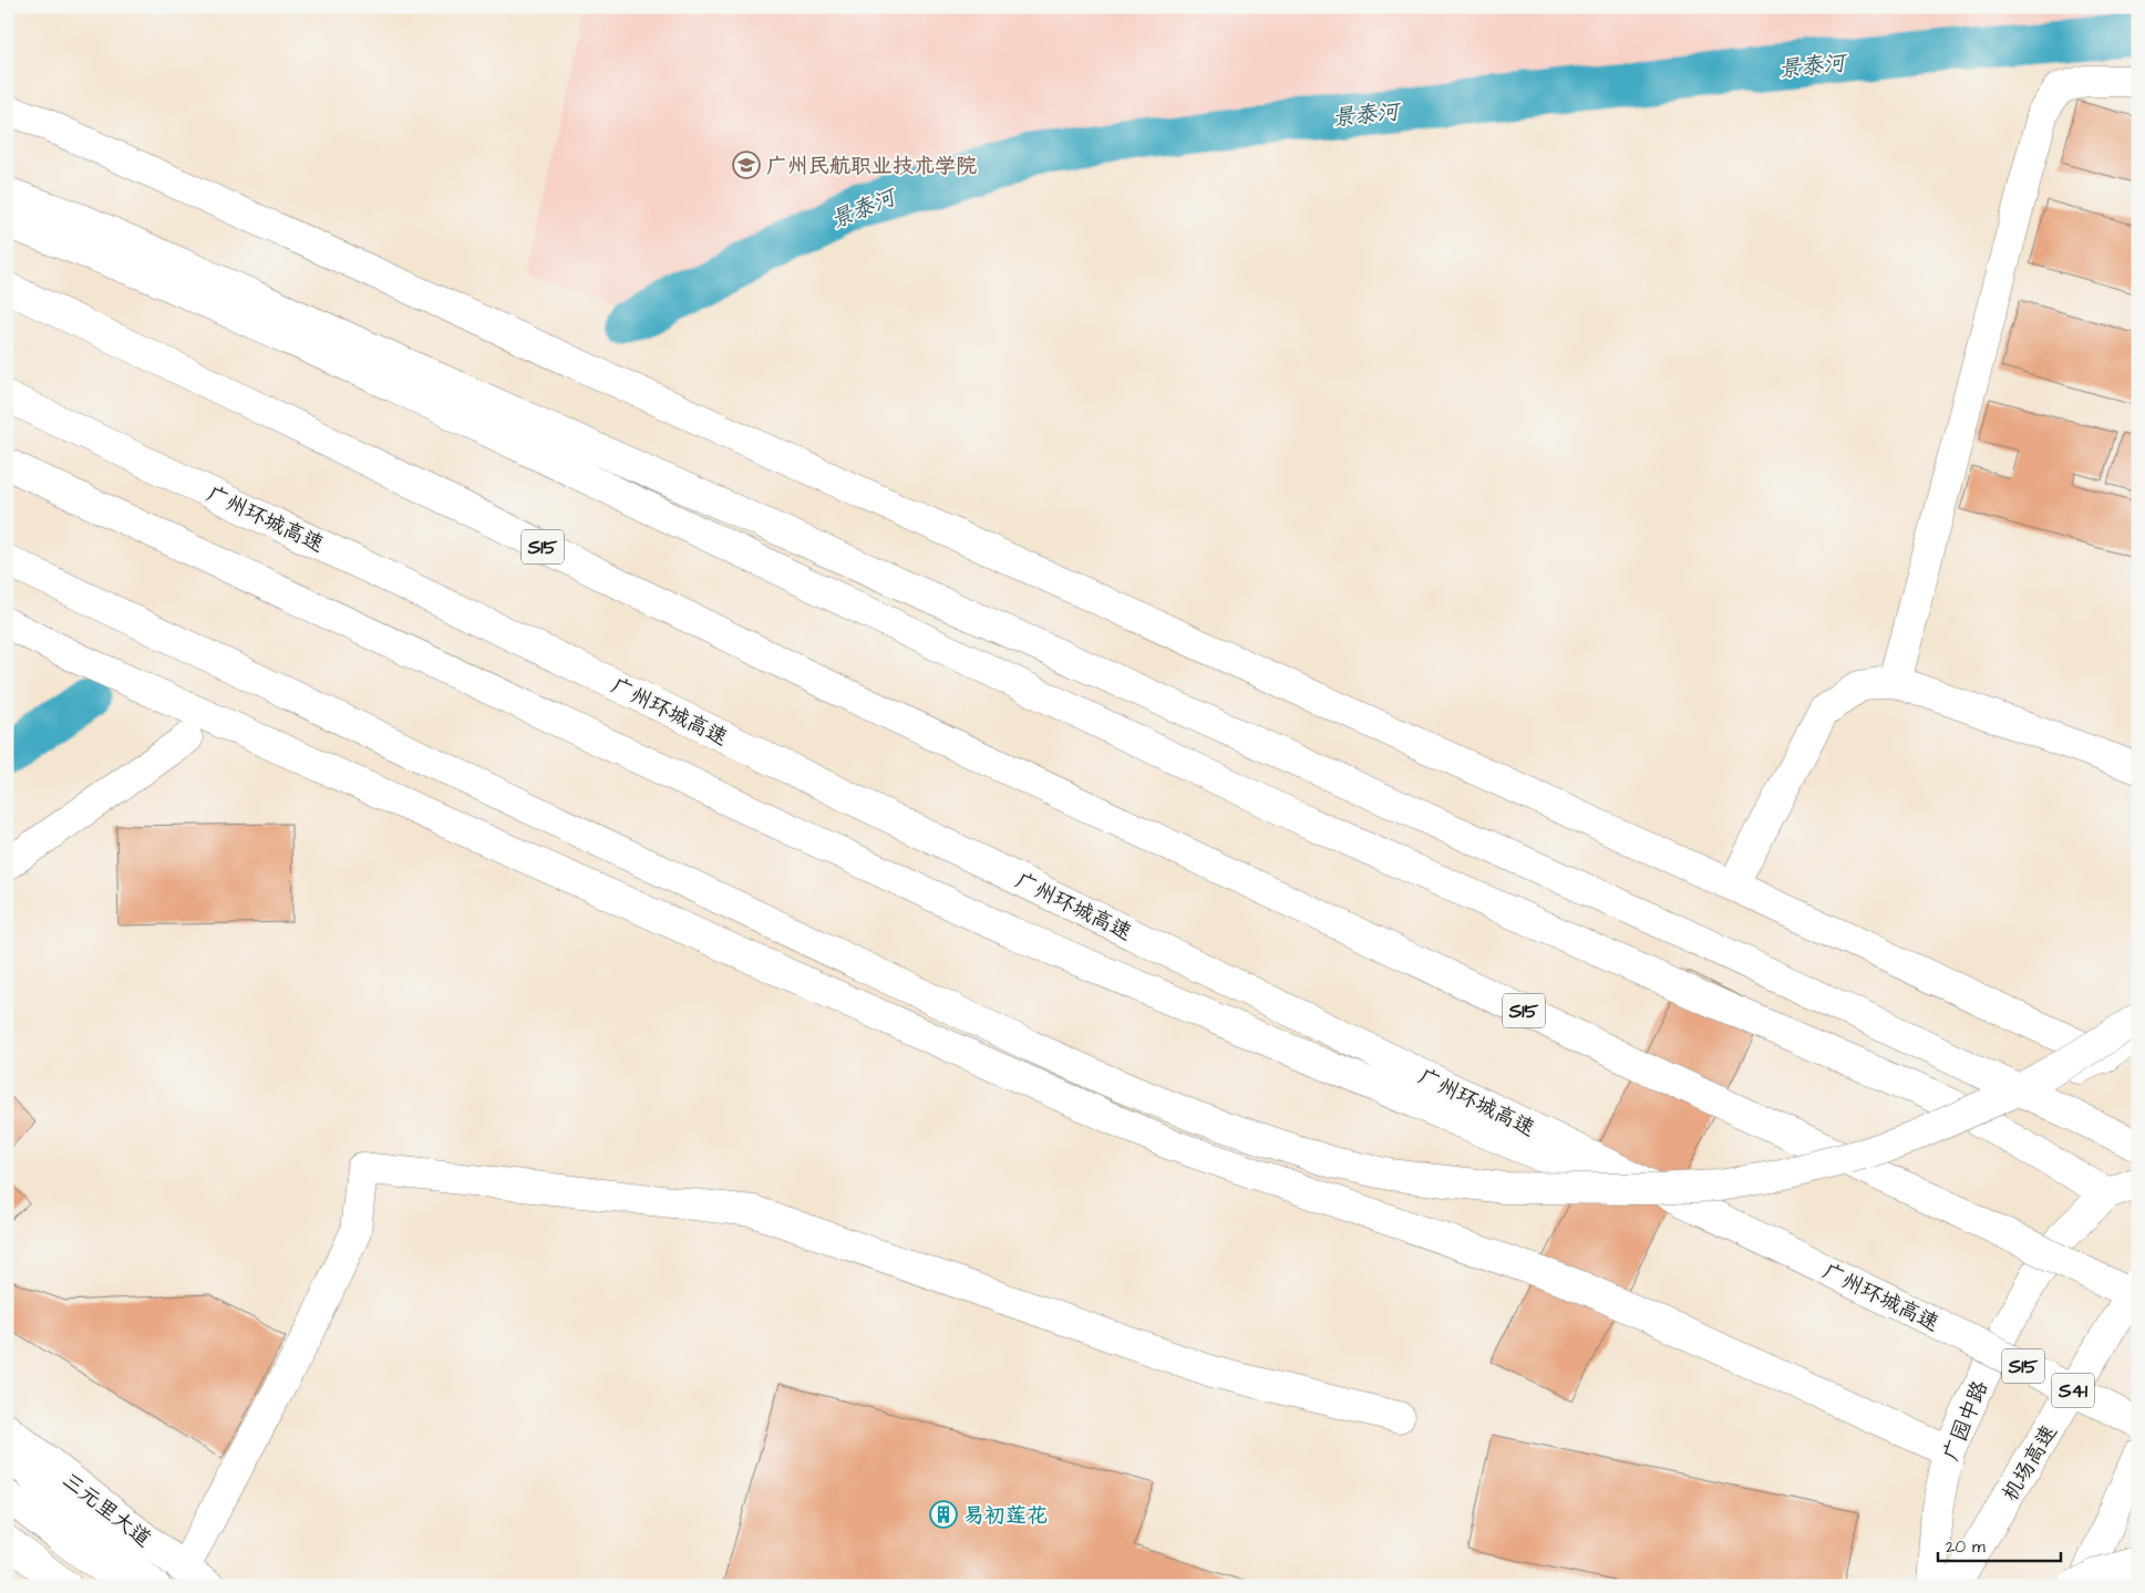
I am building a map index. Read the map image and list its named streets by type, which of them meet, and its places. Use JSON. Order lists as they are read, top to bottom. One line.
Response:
{"streets":{"main road":["广州环城高速","S15","S41","广园中路","机场高速","三元里大道"]},"water":["景泰河"],"places":{"school or university":["广州民航职业技术学院"],"building":["易初莲花"]},"scale_bar":"20 m"}
